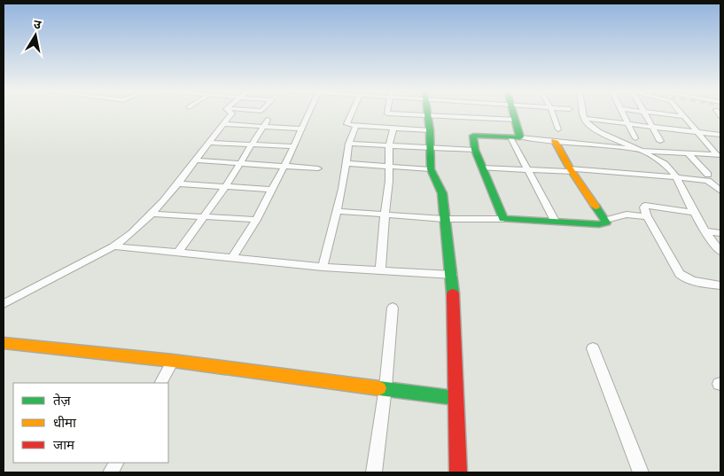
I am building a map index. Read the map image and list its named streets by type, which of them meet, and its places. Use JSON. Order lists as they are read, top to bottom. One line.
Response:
{"legend":["तेज़","धीमा","जाम"],"north":"top"}
